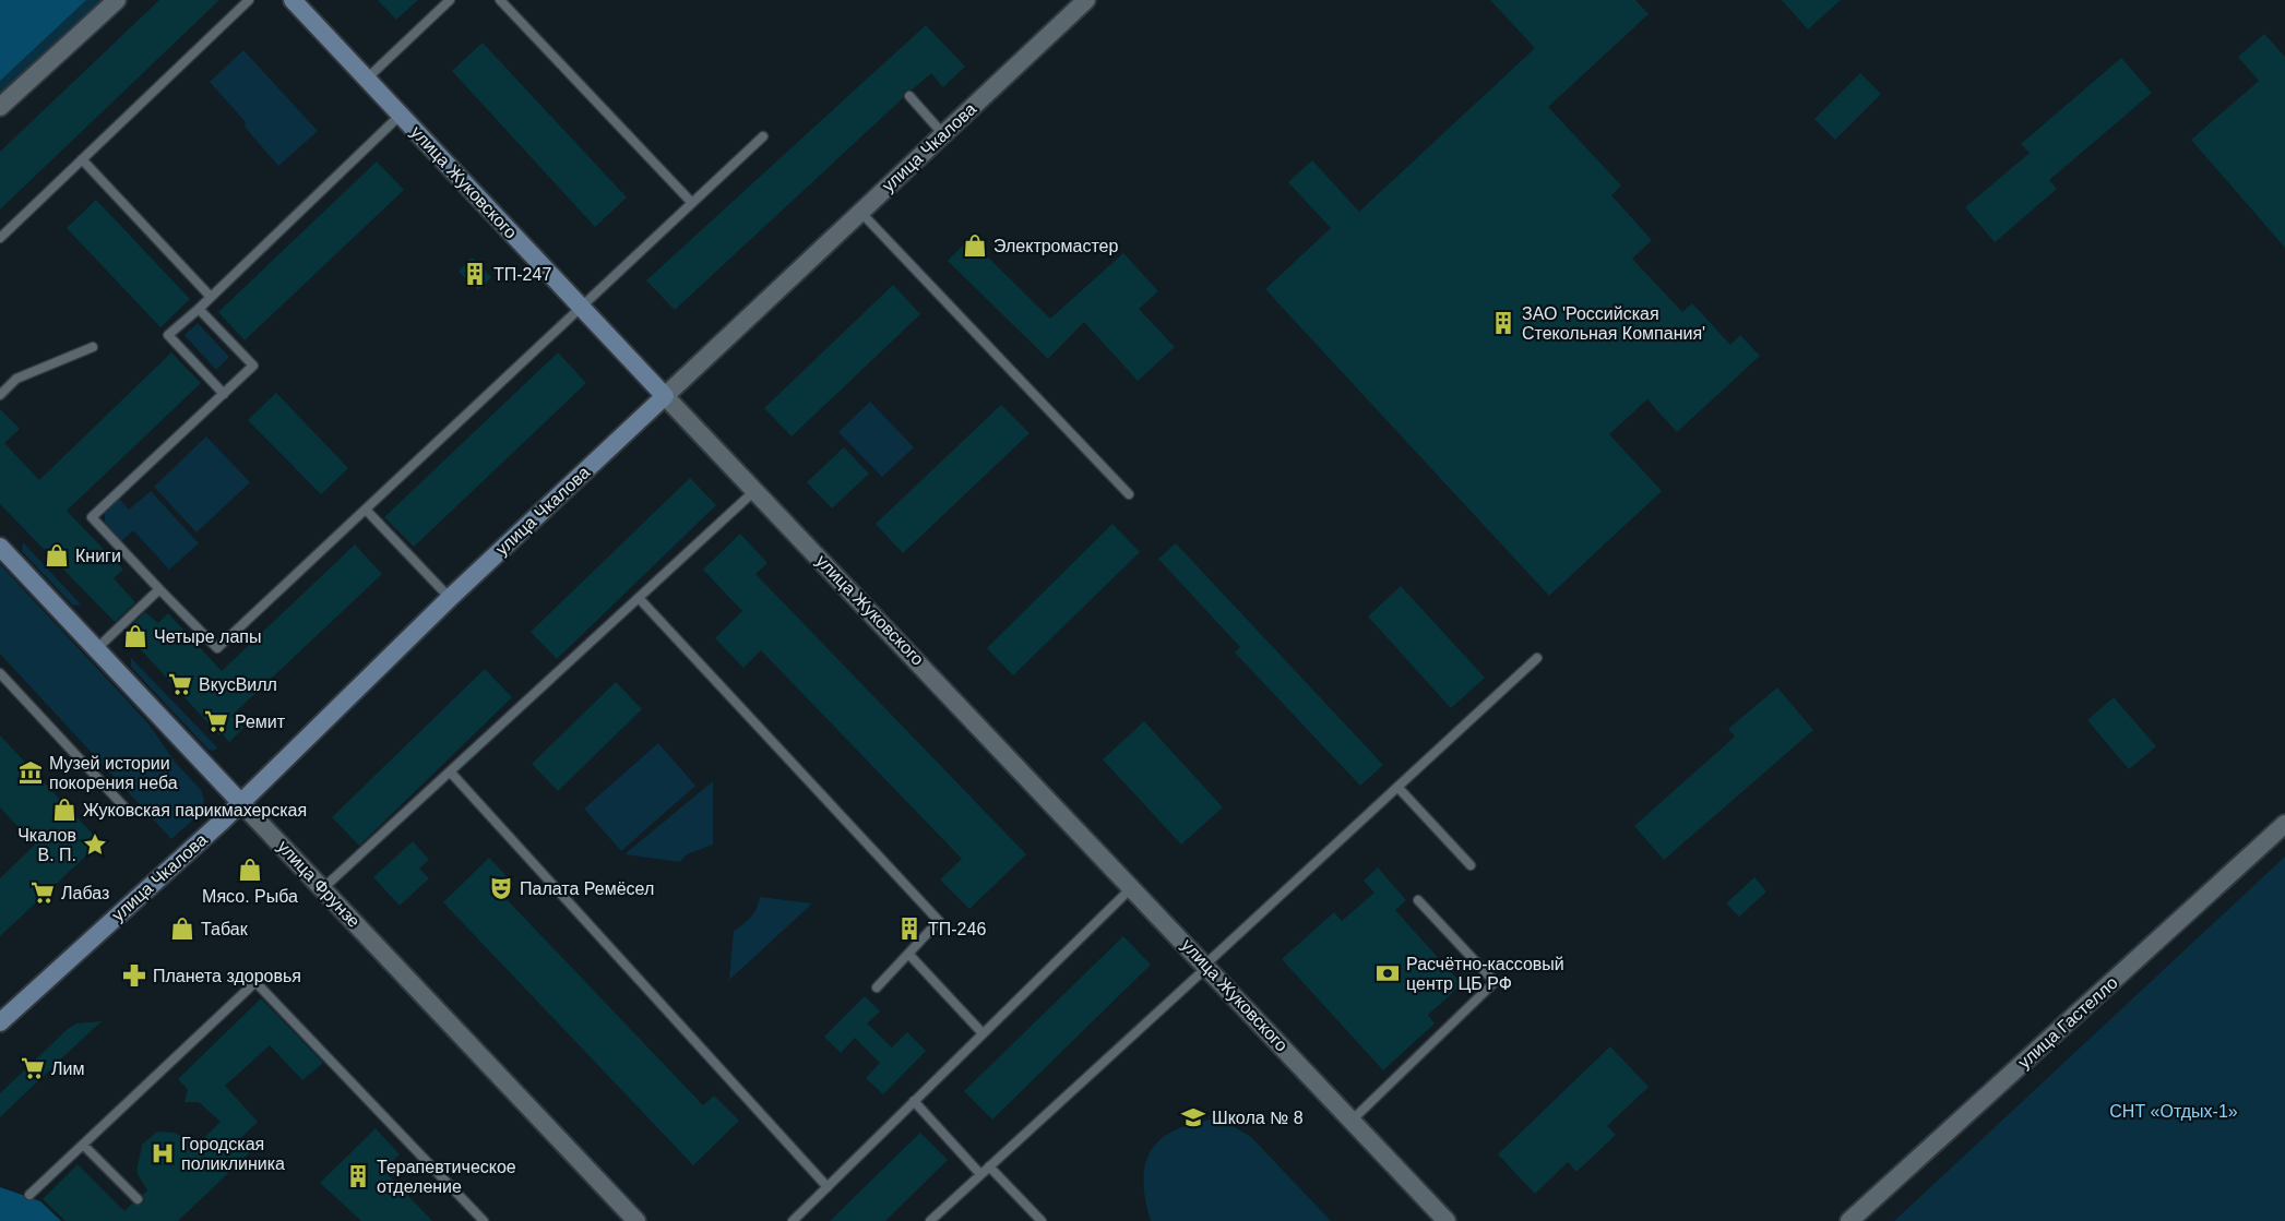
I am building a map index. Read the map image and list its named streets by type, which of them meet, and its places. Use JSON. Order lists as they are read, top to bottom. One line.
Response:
{"streets":{"main road":["улица Чкалова","улица Жуковского","улица Фрунзе"],"street":["улица Гастелло"]},"crossings":[["улица Чкалова","улица Жуковского"],["улица Чкалова","улица Фрунзе"]],"parks":["СНТ «Отдых-1»"],"places":{"shop":["Электромастер","Книги","Четыре лапы","Жуковская парикмахерская","Мясо. Рыба","Табак"],"building":["ТП-247","ЗАО 'Российская Стекольная Компания'","ТП-246","Терапевтическое отделение"],"supermarket":["ВкусВилл","Ремит","Лабаз","Лим"],"museum":["Музей истории покорения неба"],"place":["Чкалов В. П."],"theatre":["Палата Ремёсел"],"bank":["Расчётно-кассовый центр ЦБ РФ"],"pharmacy":["Планета здоровья"],"school or university":["Школа № 8"],"hospital":["Городская поликлиника"]}}
